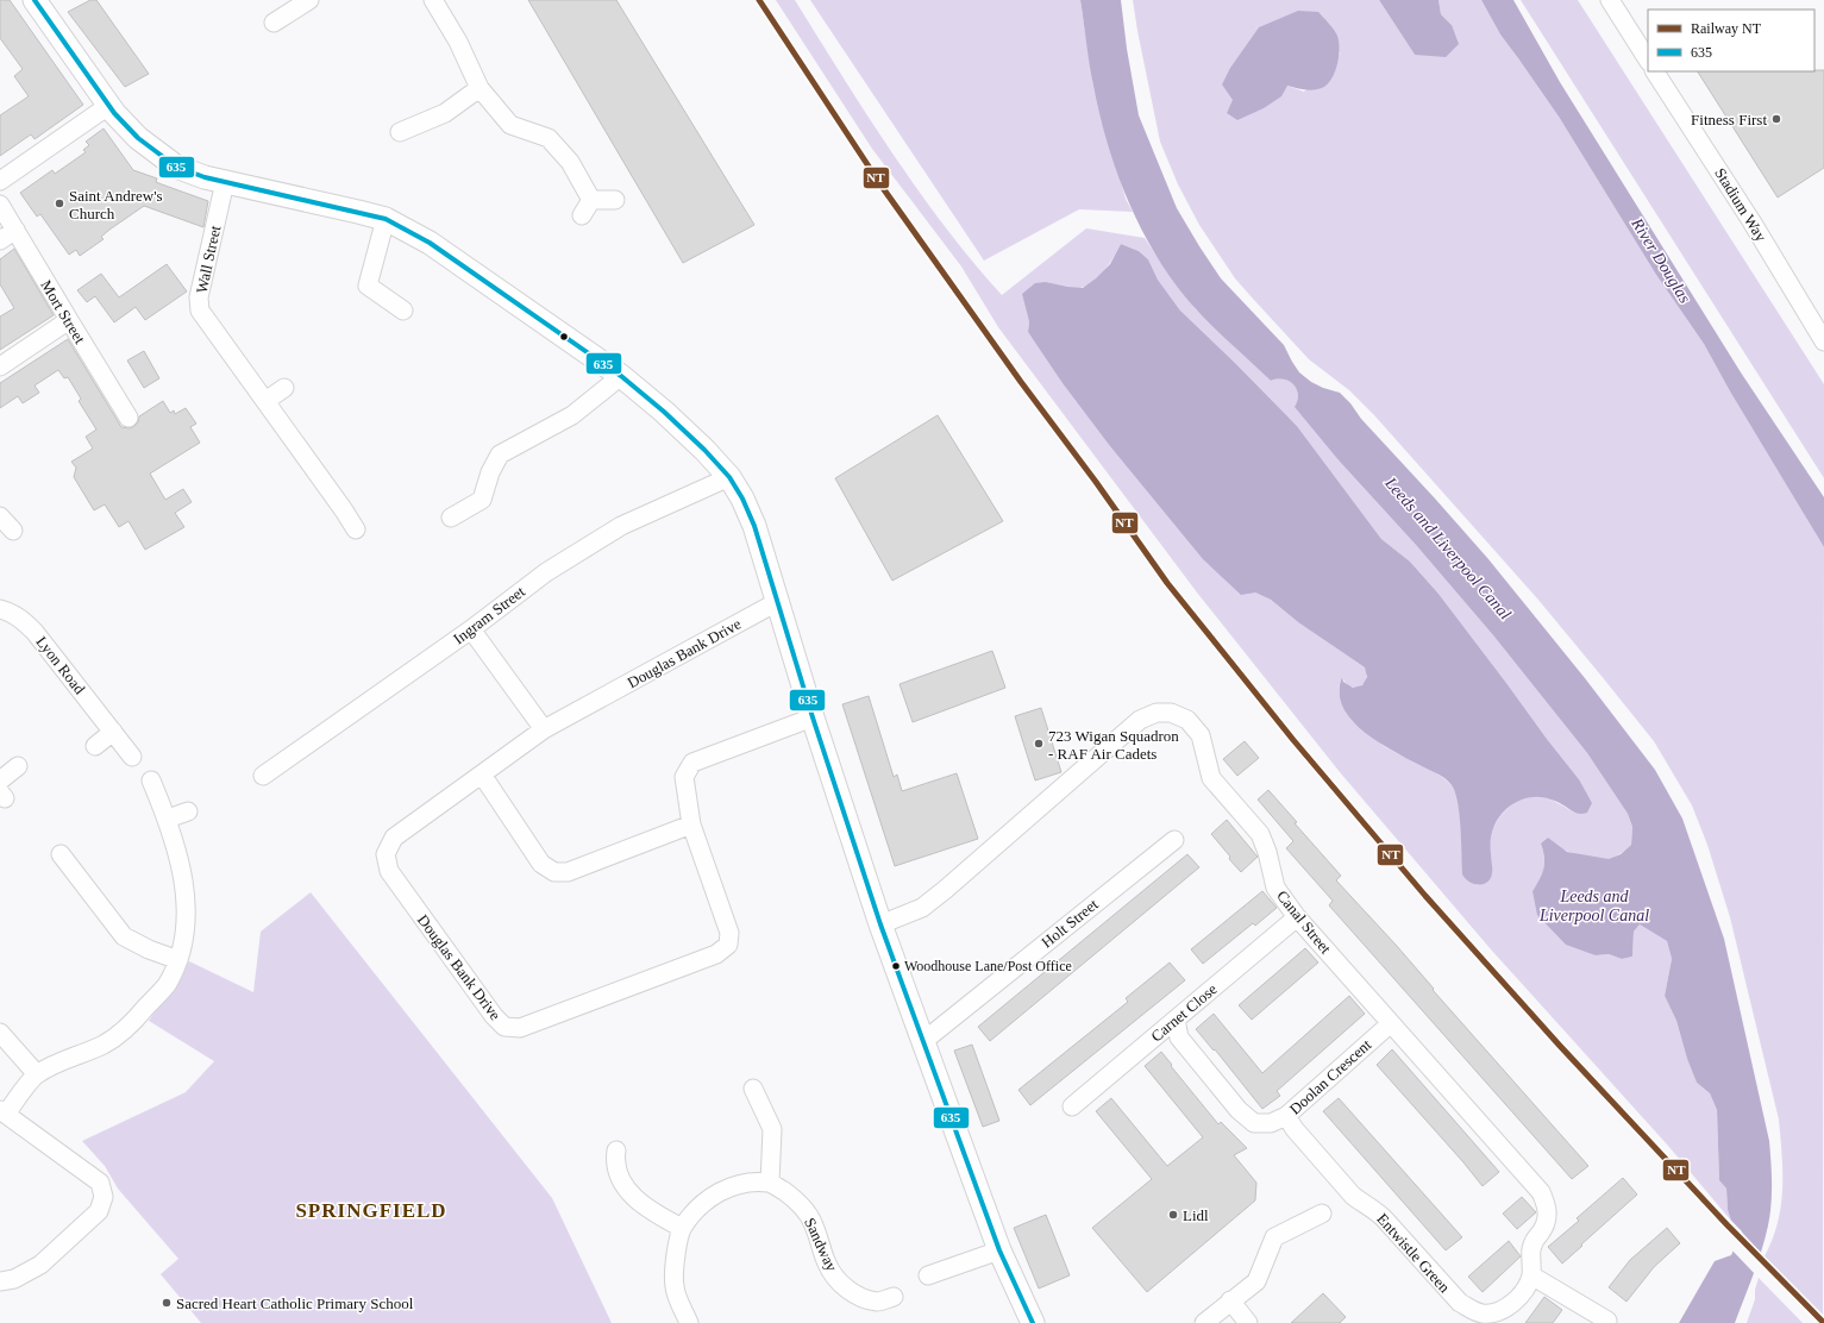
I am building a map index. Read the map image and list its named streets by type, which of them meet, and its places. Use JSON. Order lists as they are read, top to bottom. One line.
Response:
{"streets":{"street":["Stadium Way","Wall Street","Mort Street","Ingram Street","Douglas Bank Drive","Lyon Road","Canal Street","Holt Street","Carnet Close","Doolan Crescent","Sandway","Entwistle Green"]},"crossings":[["Canal Street","Carnet Close"],["Canal Street","Doolan Crescent"],["Canal Street","Entwistle Green"],["Carnet Close","Doolan Crescent"],["Doolan Crescent","Entwistle Green"]],"districts":["SPRINGFIELD"],"water":["River Douglas","Leeds and Liverpool Canal"],"places":["Fitness First","Saint Andrew's Church","723 Wigan Squadron - RAF Air Cadets","Woodhouse Lane/Post Office","Lidl","Sacred Heart Catholic Primary School"],"lines":["rail line NT","transit line 635"],"legend":["Railway NT","635"]}
